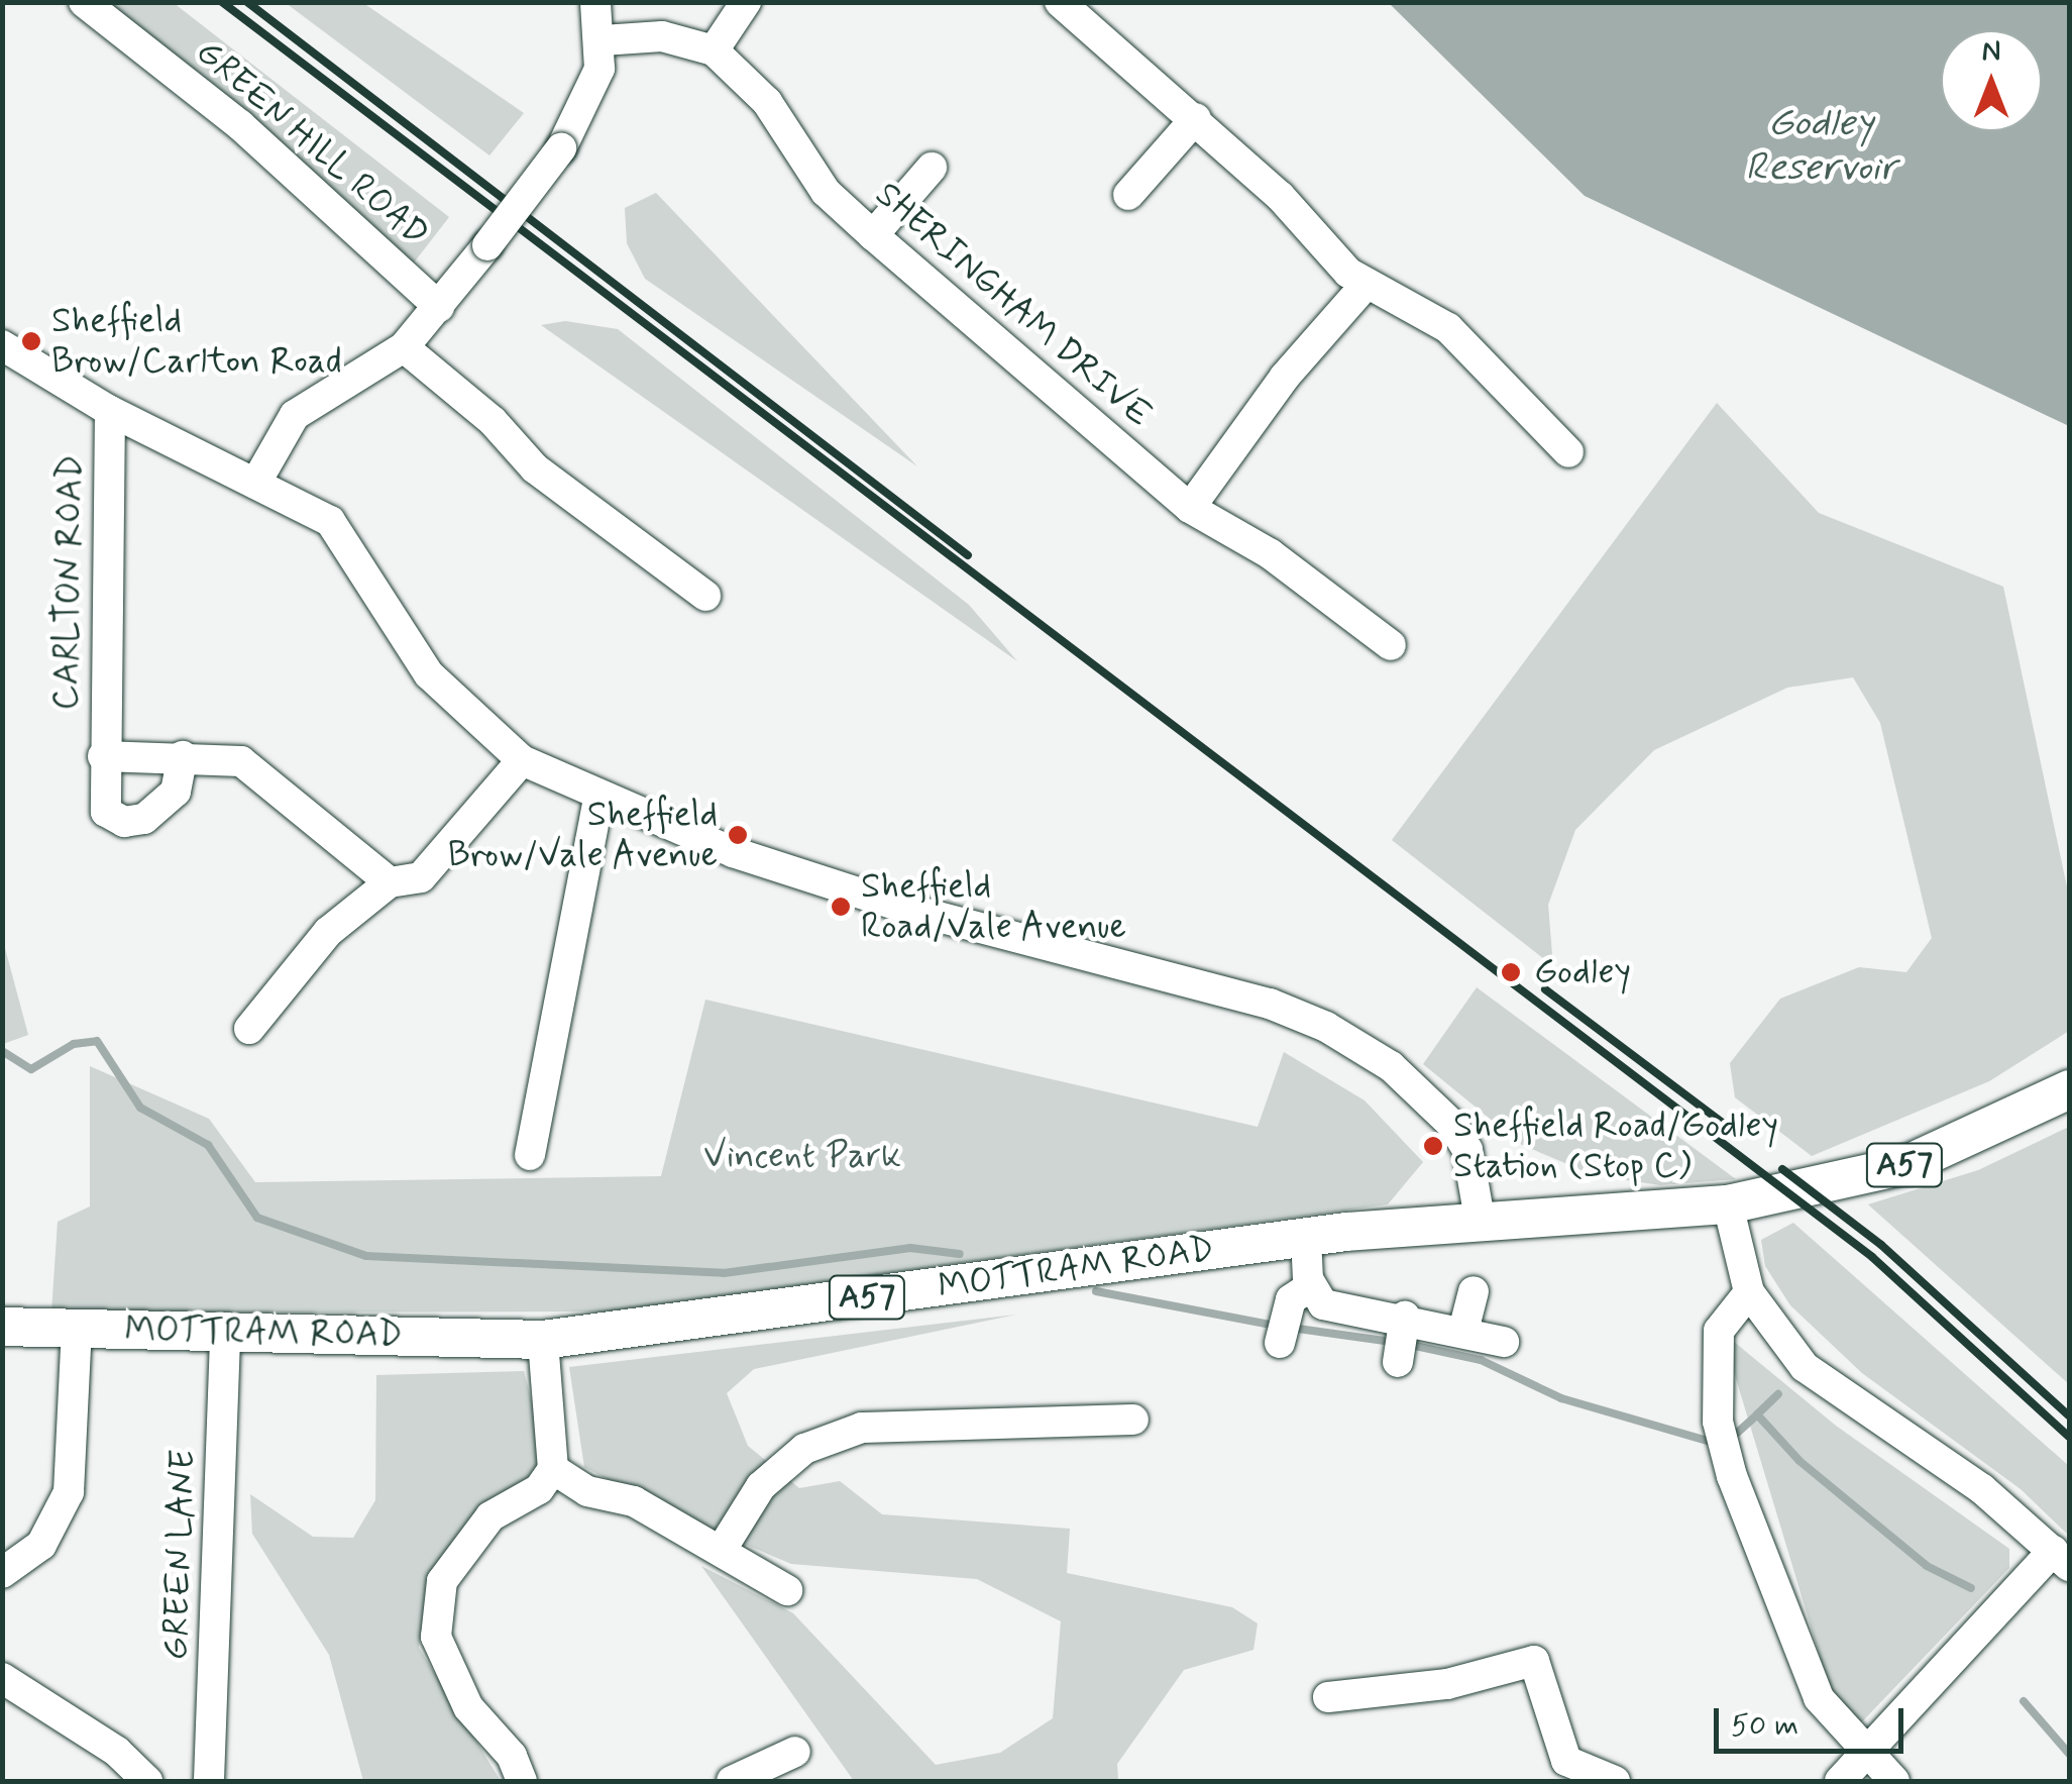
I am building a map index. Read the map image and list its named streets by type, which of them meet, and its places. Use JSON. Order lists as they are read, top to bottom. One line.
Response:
{"streets":{"main road":["A57","MOTTRAM ROAD"],"street":["GREEN HILL ROAD","SHERINGHAM DRIVE","CARLTON ROAD","GREEN LANE"]},"crossings":[["MOTTRAM ROAD","GREEN LANE"]],"water":["Godley Reservoir"],"parks":["Vincent Park"],"places":["Sheffield Brow/Carlton Road","Sheffield Brow/Vale Avenue","Sheffield Road/Vale Avenue","Godley","Sheffield Road/Godley Station (Stop C)"],"scale_bar":"50 m","north":"top"}
